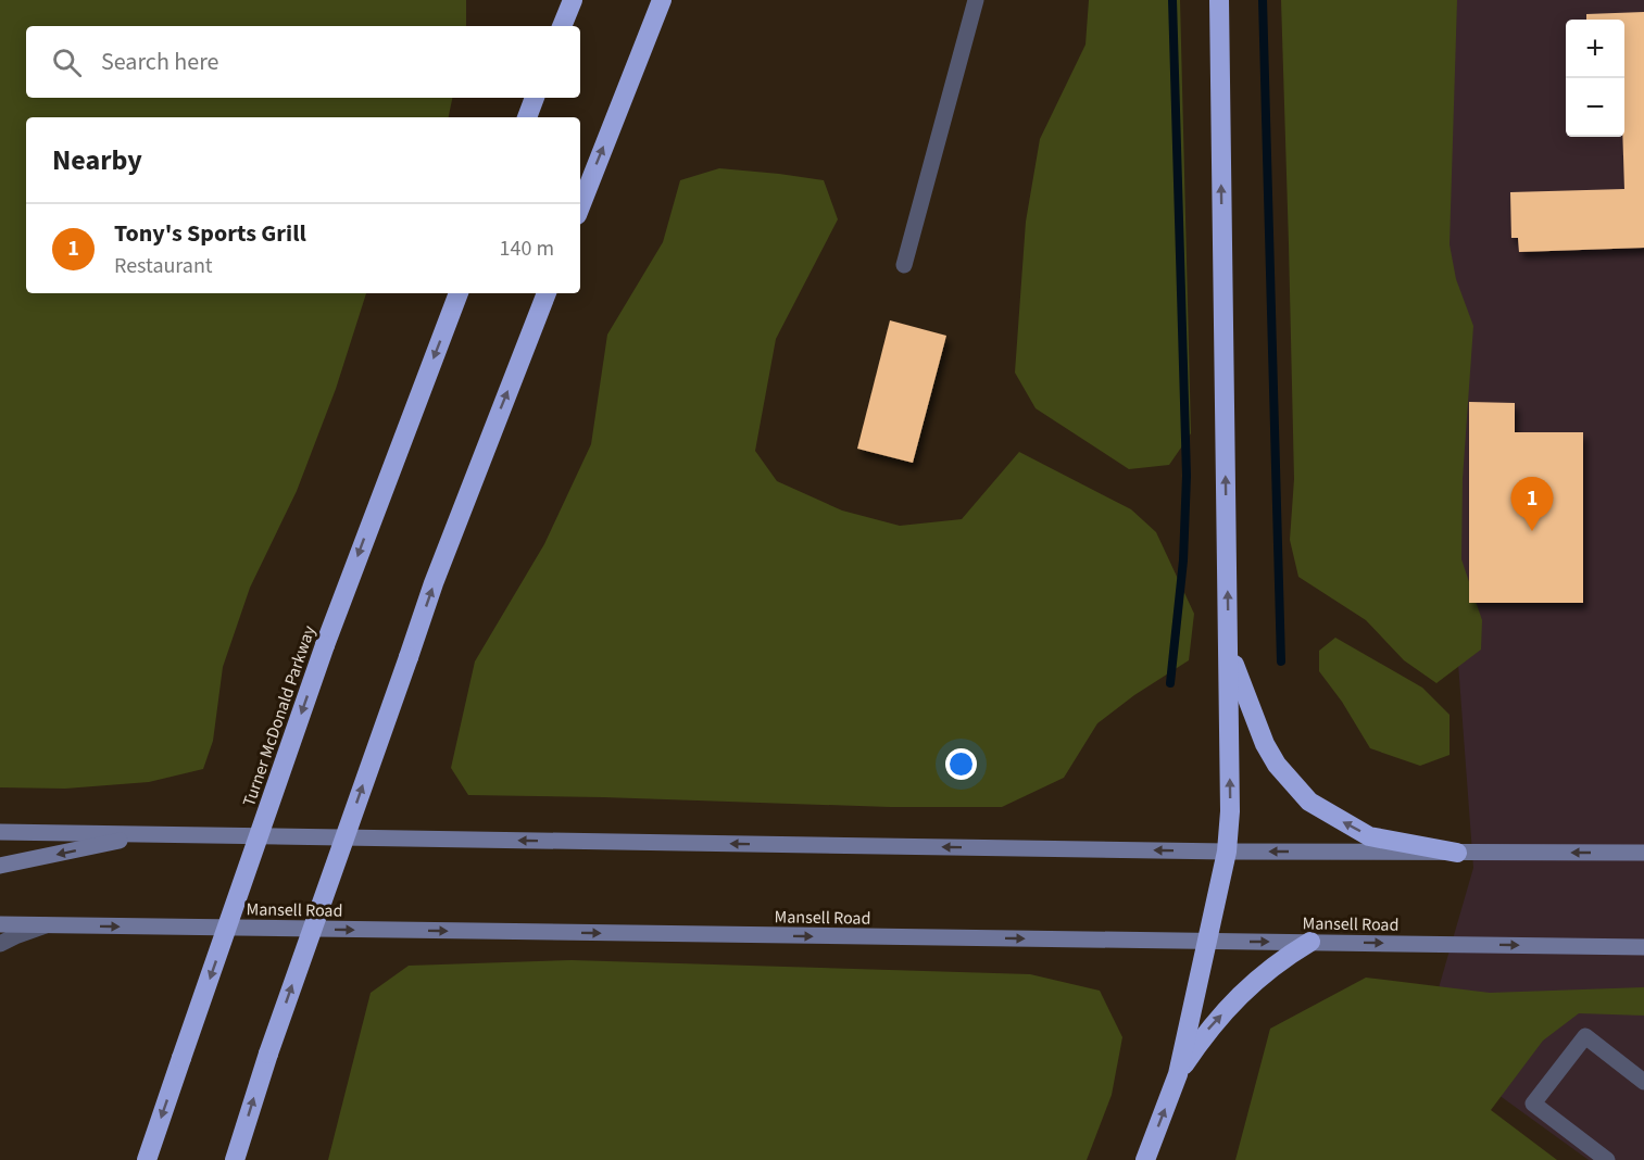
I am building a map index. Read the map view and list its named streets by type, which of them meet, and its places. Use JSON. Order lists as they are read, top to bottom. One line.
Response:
{"streets":{"highway":["Turner McDonald Parkway"],"main road":["Mansell Road"]},"page":{"map_buttons":["+","−"],"search":"Search here","heading":"Nearby","list":[{"mark":"1","name":"Tony's Sports Grill","note":"Restaurant","value":"140 m"}],"pins":"1"}}
